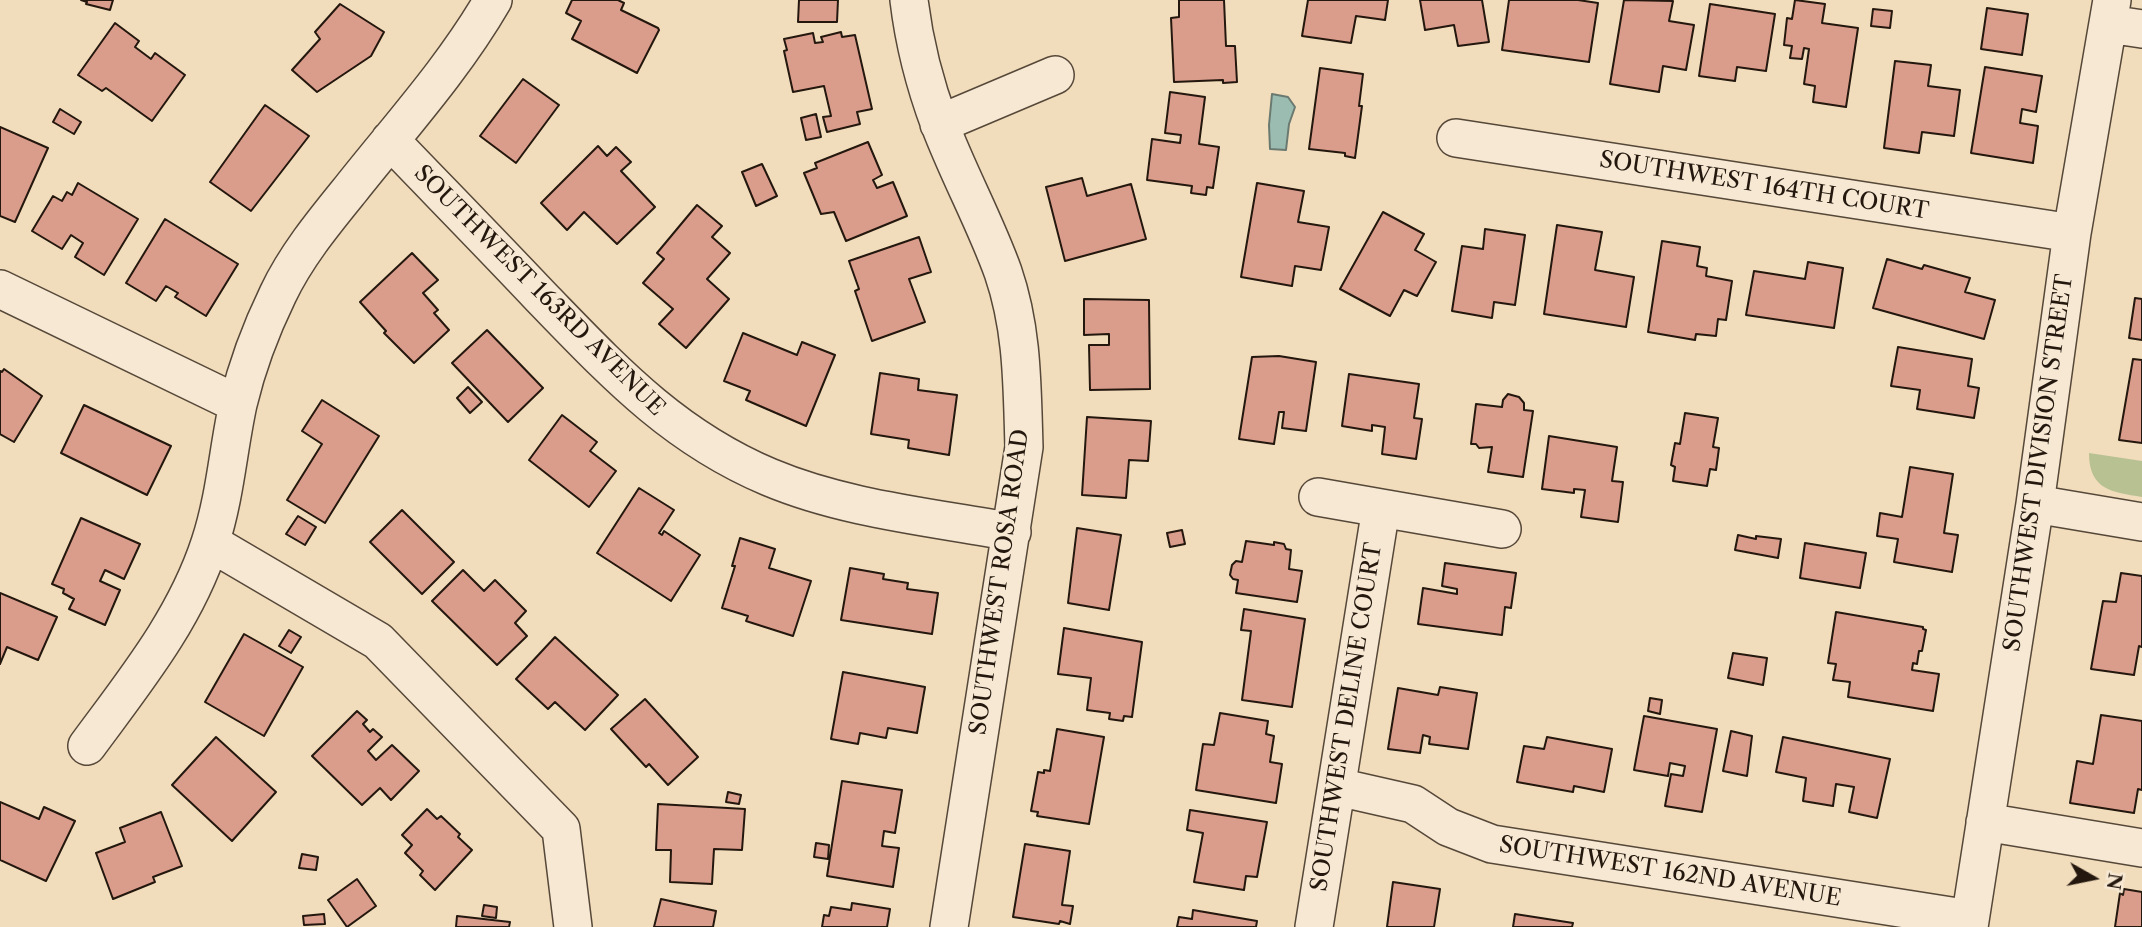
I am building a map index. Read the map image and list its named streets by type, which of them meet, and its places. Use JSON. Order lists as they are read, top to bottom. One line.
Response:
{"streets":{"street":["SOUTHWEST 164TH COURT","SOUTHWEST 163RD AVENUE","SOUTHWEST DIVISION STREET","SOUTHWEST ROSA ROAD","SOUTHWEST DELINE COURT","SOUTHWEST 162ND AVENUE"]},"crossings":[["SOUTHWEST 164TH COURT","SOUTHWEST DIVISION STREET"],["SOUTHWEST 163RD AVENUE","SOUTHWEST ROSA ROAD"],["SOUTHWEST DIVISION STREET","SOUTHWEST 162ND AVENUE"],["SOUTHWEST DELINE COURT","SOUTHWEST 162ND AVENUE"]],"north":"right"}
